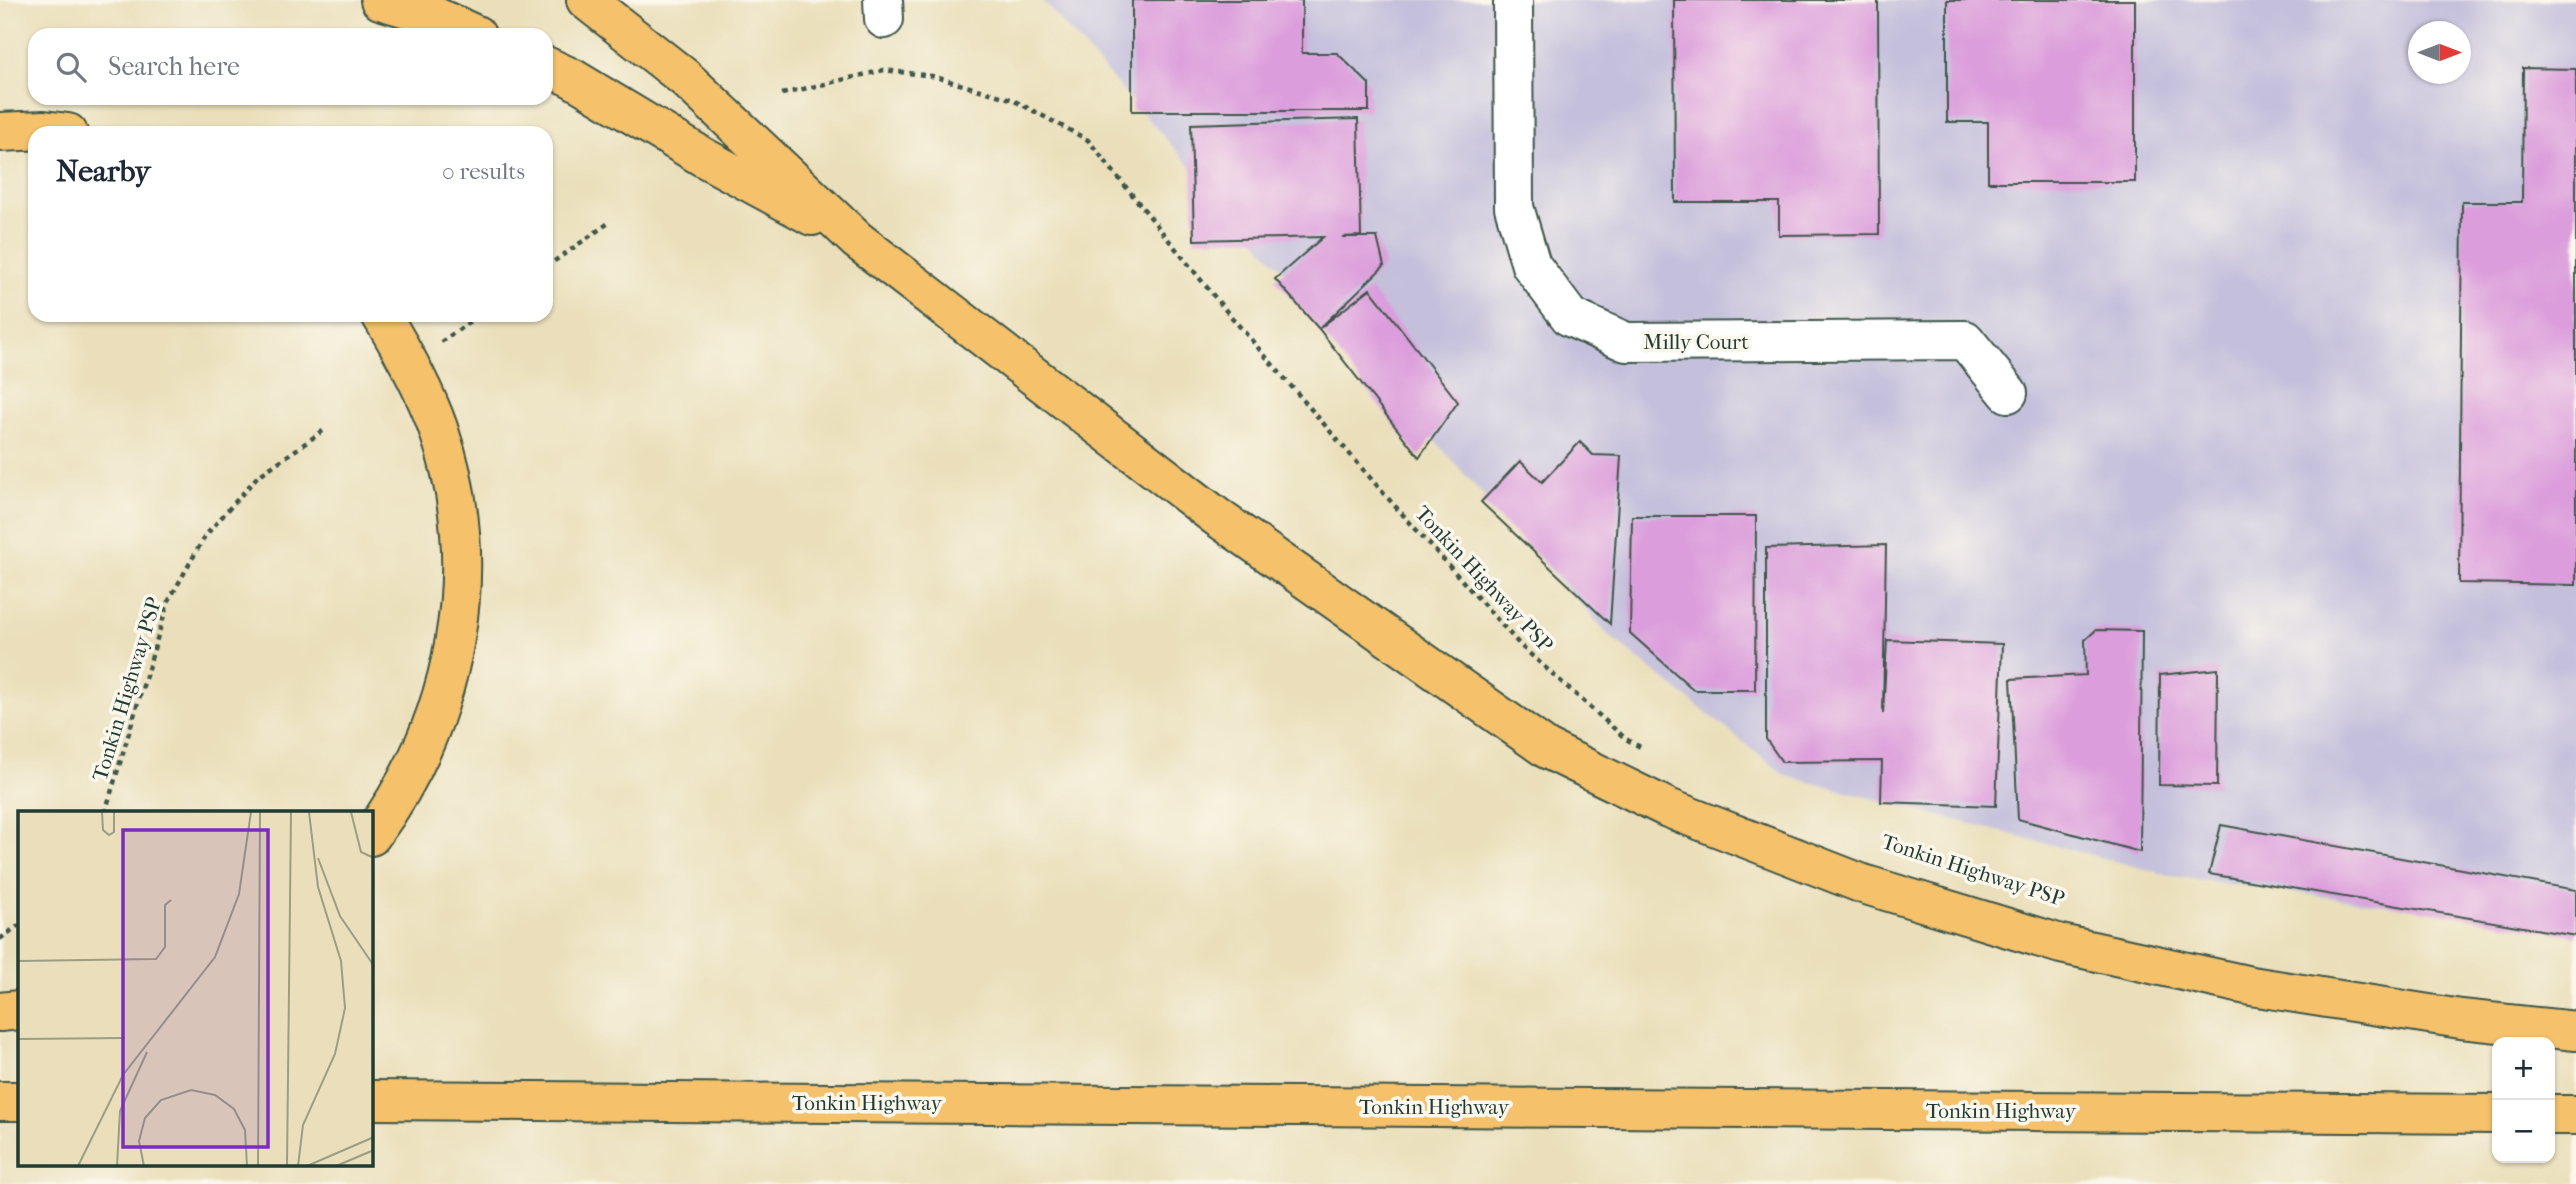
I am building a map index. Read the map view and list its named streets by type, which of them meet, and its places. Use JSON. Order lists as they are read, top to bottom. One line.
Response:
{"streets":{"highway":["Tonkin Highway"],"street":["Milly Court"],"path":["Tonkin Highway PSP"]},"north":"right","page":{"search":"Search here","heading":["Nearby","0 results"],"map_buttons":["+","−"]}}
